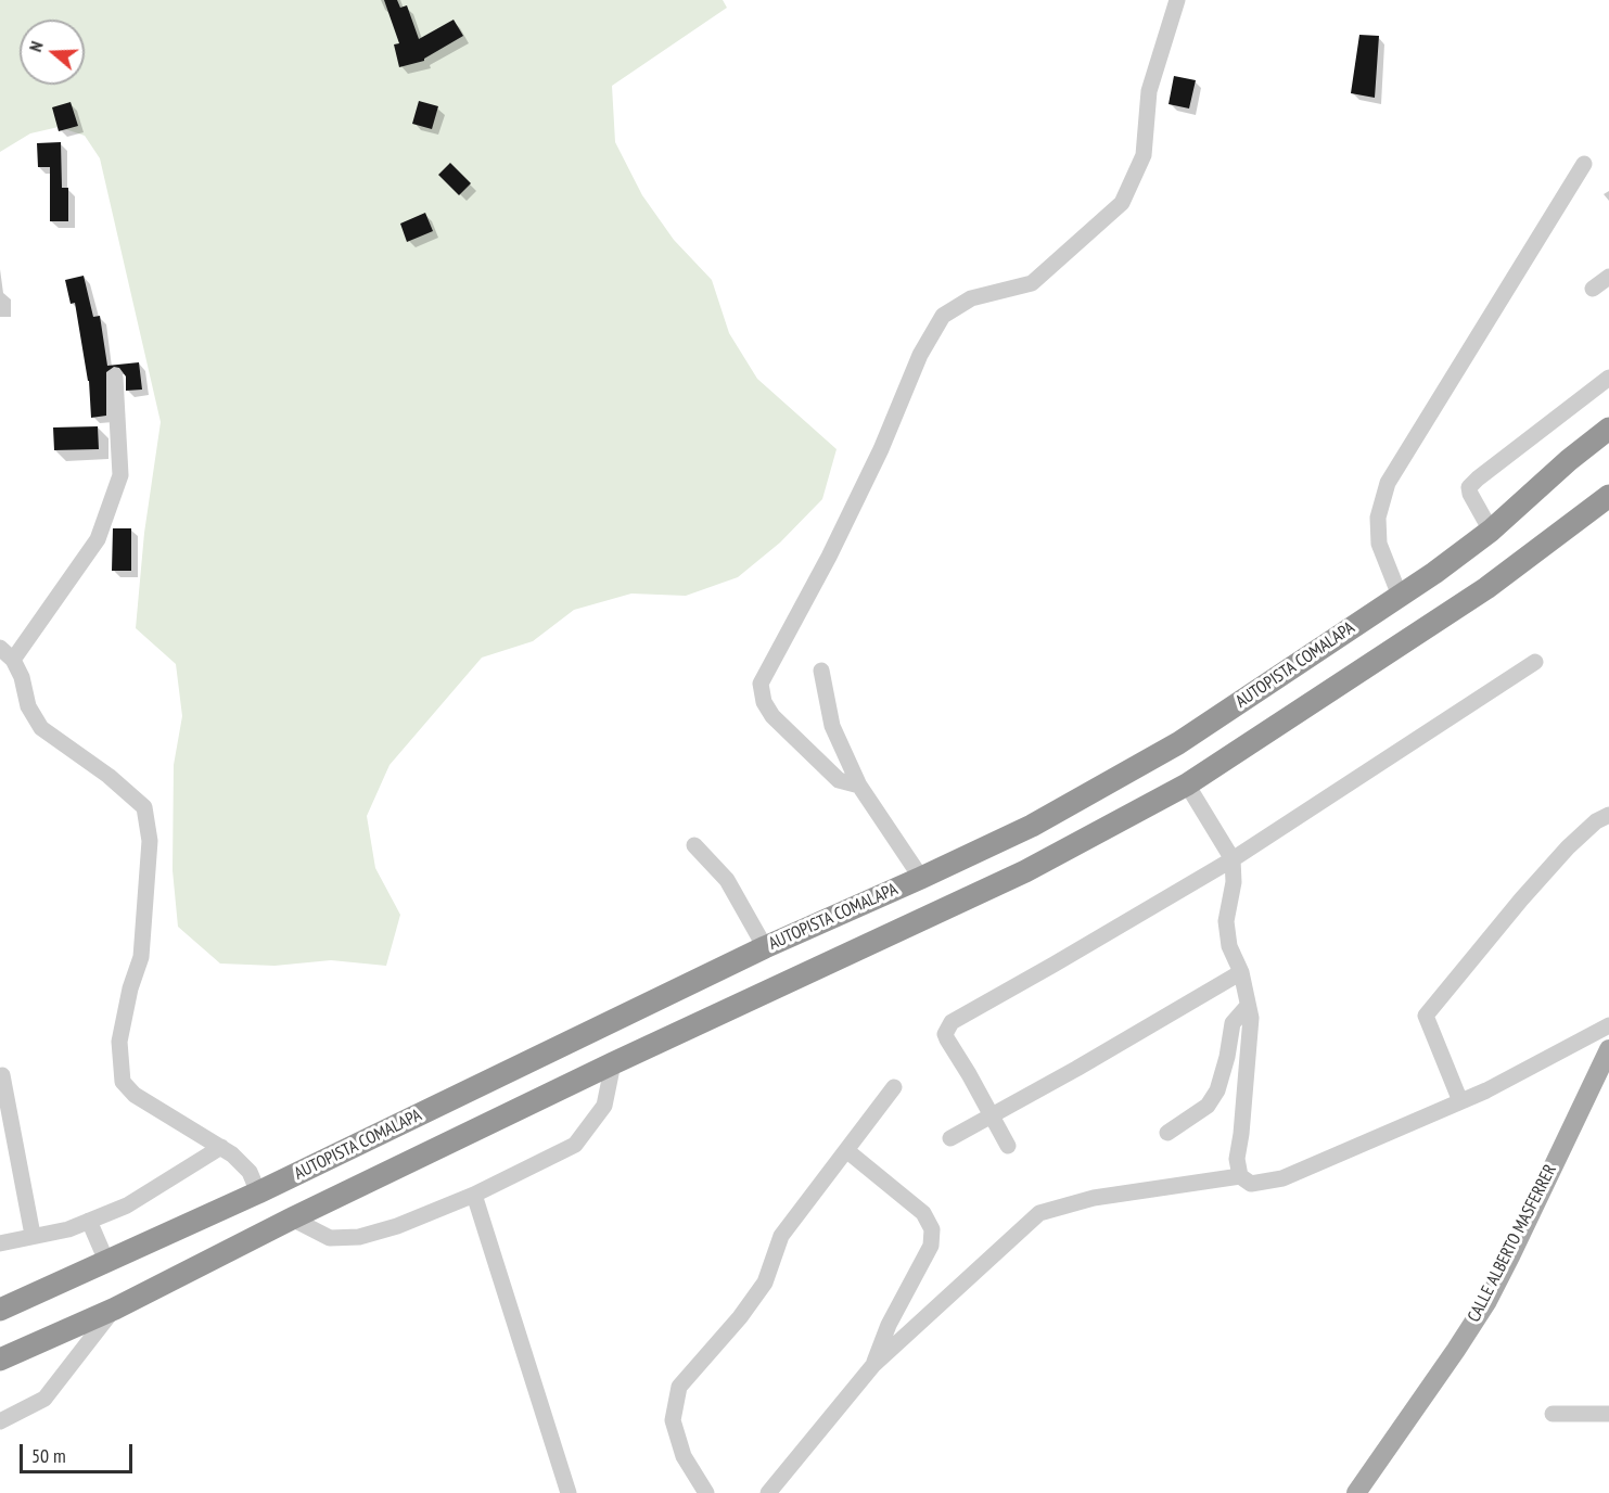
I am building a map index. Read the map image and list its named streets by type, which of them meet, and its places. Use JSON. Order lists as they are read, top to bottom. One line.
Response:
{"streets":{"highway":["AUTOPISTA COMALAPA"],"main road":["CALLE ALBERTO MASFERRER"]},"scale_bar":"50 m","north":"left"}
